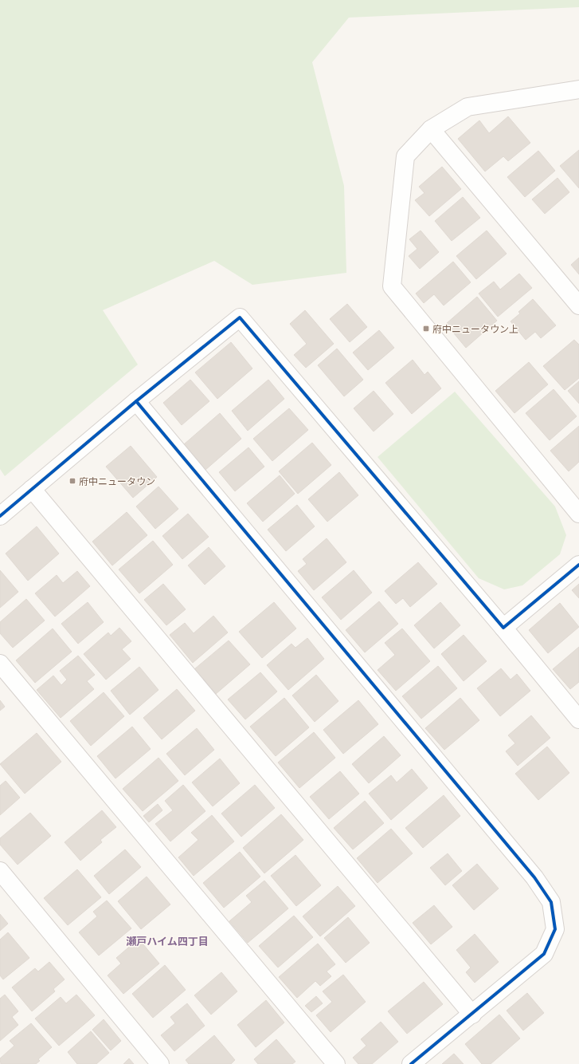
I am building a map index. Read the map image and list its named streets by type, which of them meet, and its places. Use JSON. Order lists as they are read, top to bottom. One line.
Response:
{"districts":["瀬戸ハイム四丁目"],"places":{"transit":["府中ニュータウン上","府中ニュータウン"]}}
